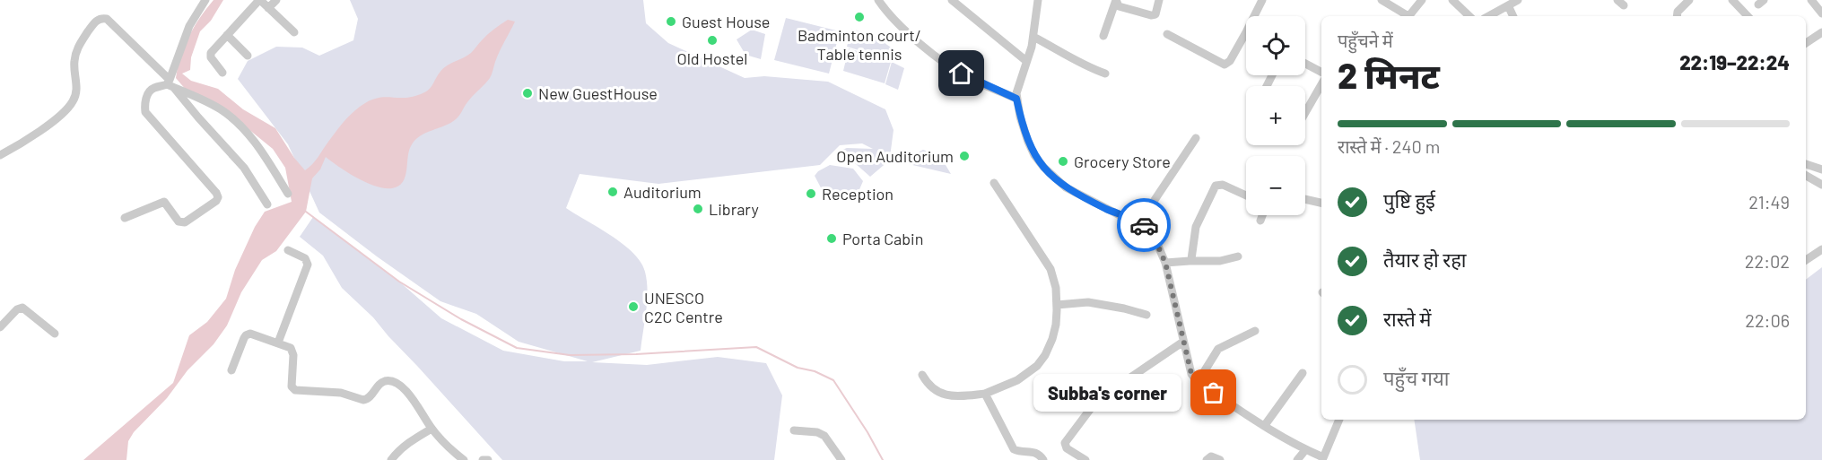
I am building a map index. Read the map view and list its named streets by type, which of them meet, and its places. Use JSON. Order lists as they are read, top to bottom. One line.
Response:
{"places":["Badminton court/ Table tennis","Guest House","Old Hostel","New GuestHouse","Open Auditorium","Grocery Store","Auditorium","Reception","Library","Porta Cabin","UNESCO C2C Centre","Subba's corner"],"page":{"map_buttons":["+","−"],"heading":["2 मिनट","पहुँचने में","22:19–22:24"],"bar":"रास्ते में · 240 m","list":[["पुष्टि हुई","21:49"],["तैयार हो रहा","22:02"],["रास्ते में","22:06"],"पहुँच गया"],"bubble":"Subba's corner"}}
